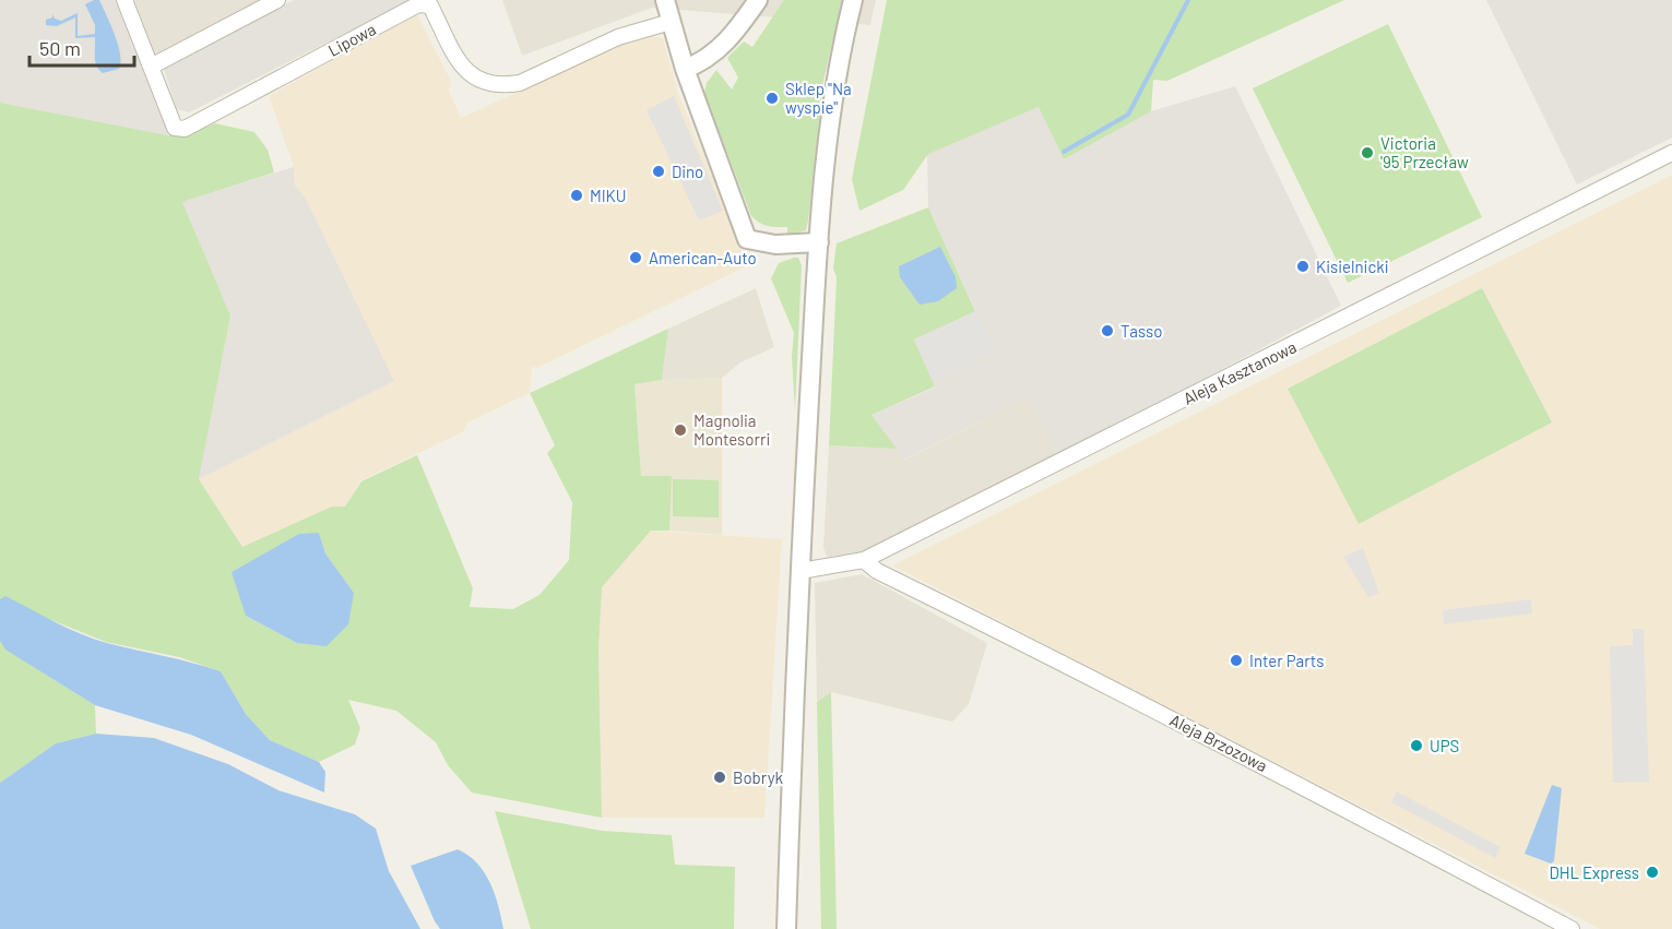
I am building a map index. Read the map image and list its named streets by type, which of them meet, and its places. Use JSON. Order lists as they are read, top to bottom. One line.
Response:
{"streets":{"street":["Lipowa","Aleja Kasztanowa","Aleja Brzozowa"]},"crossings":[["Aleja Kasztanowa","Aleja Brzozowa"]],"places":["Sklep \"Na wyspie\"","Victoria '95 Przecław","Dino","MIKU","American-Auto","Kisielnicki","Tasso","Magnolia Montesorri","Inter Parts","UPS","Bobryk","DHL Express"],"scale_bar":"50 m"}
